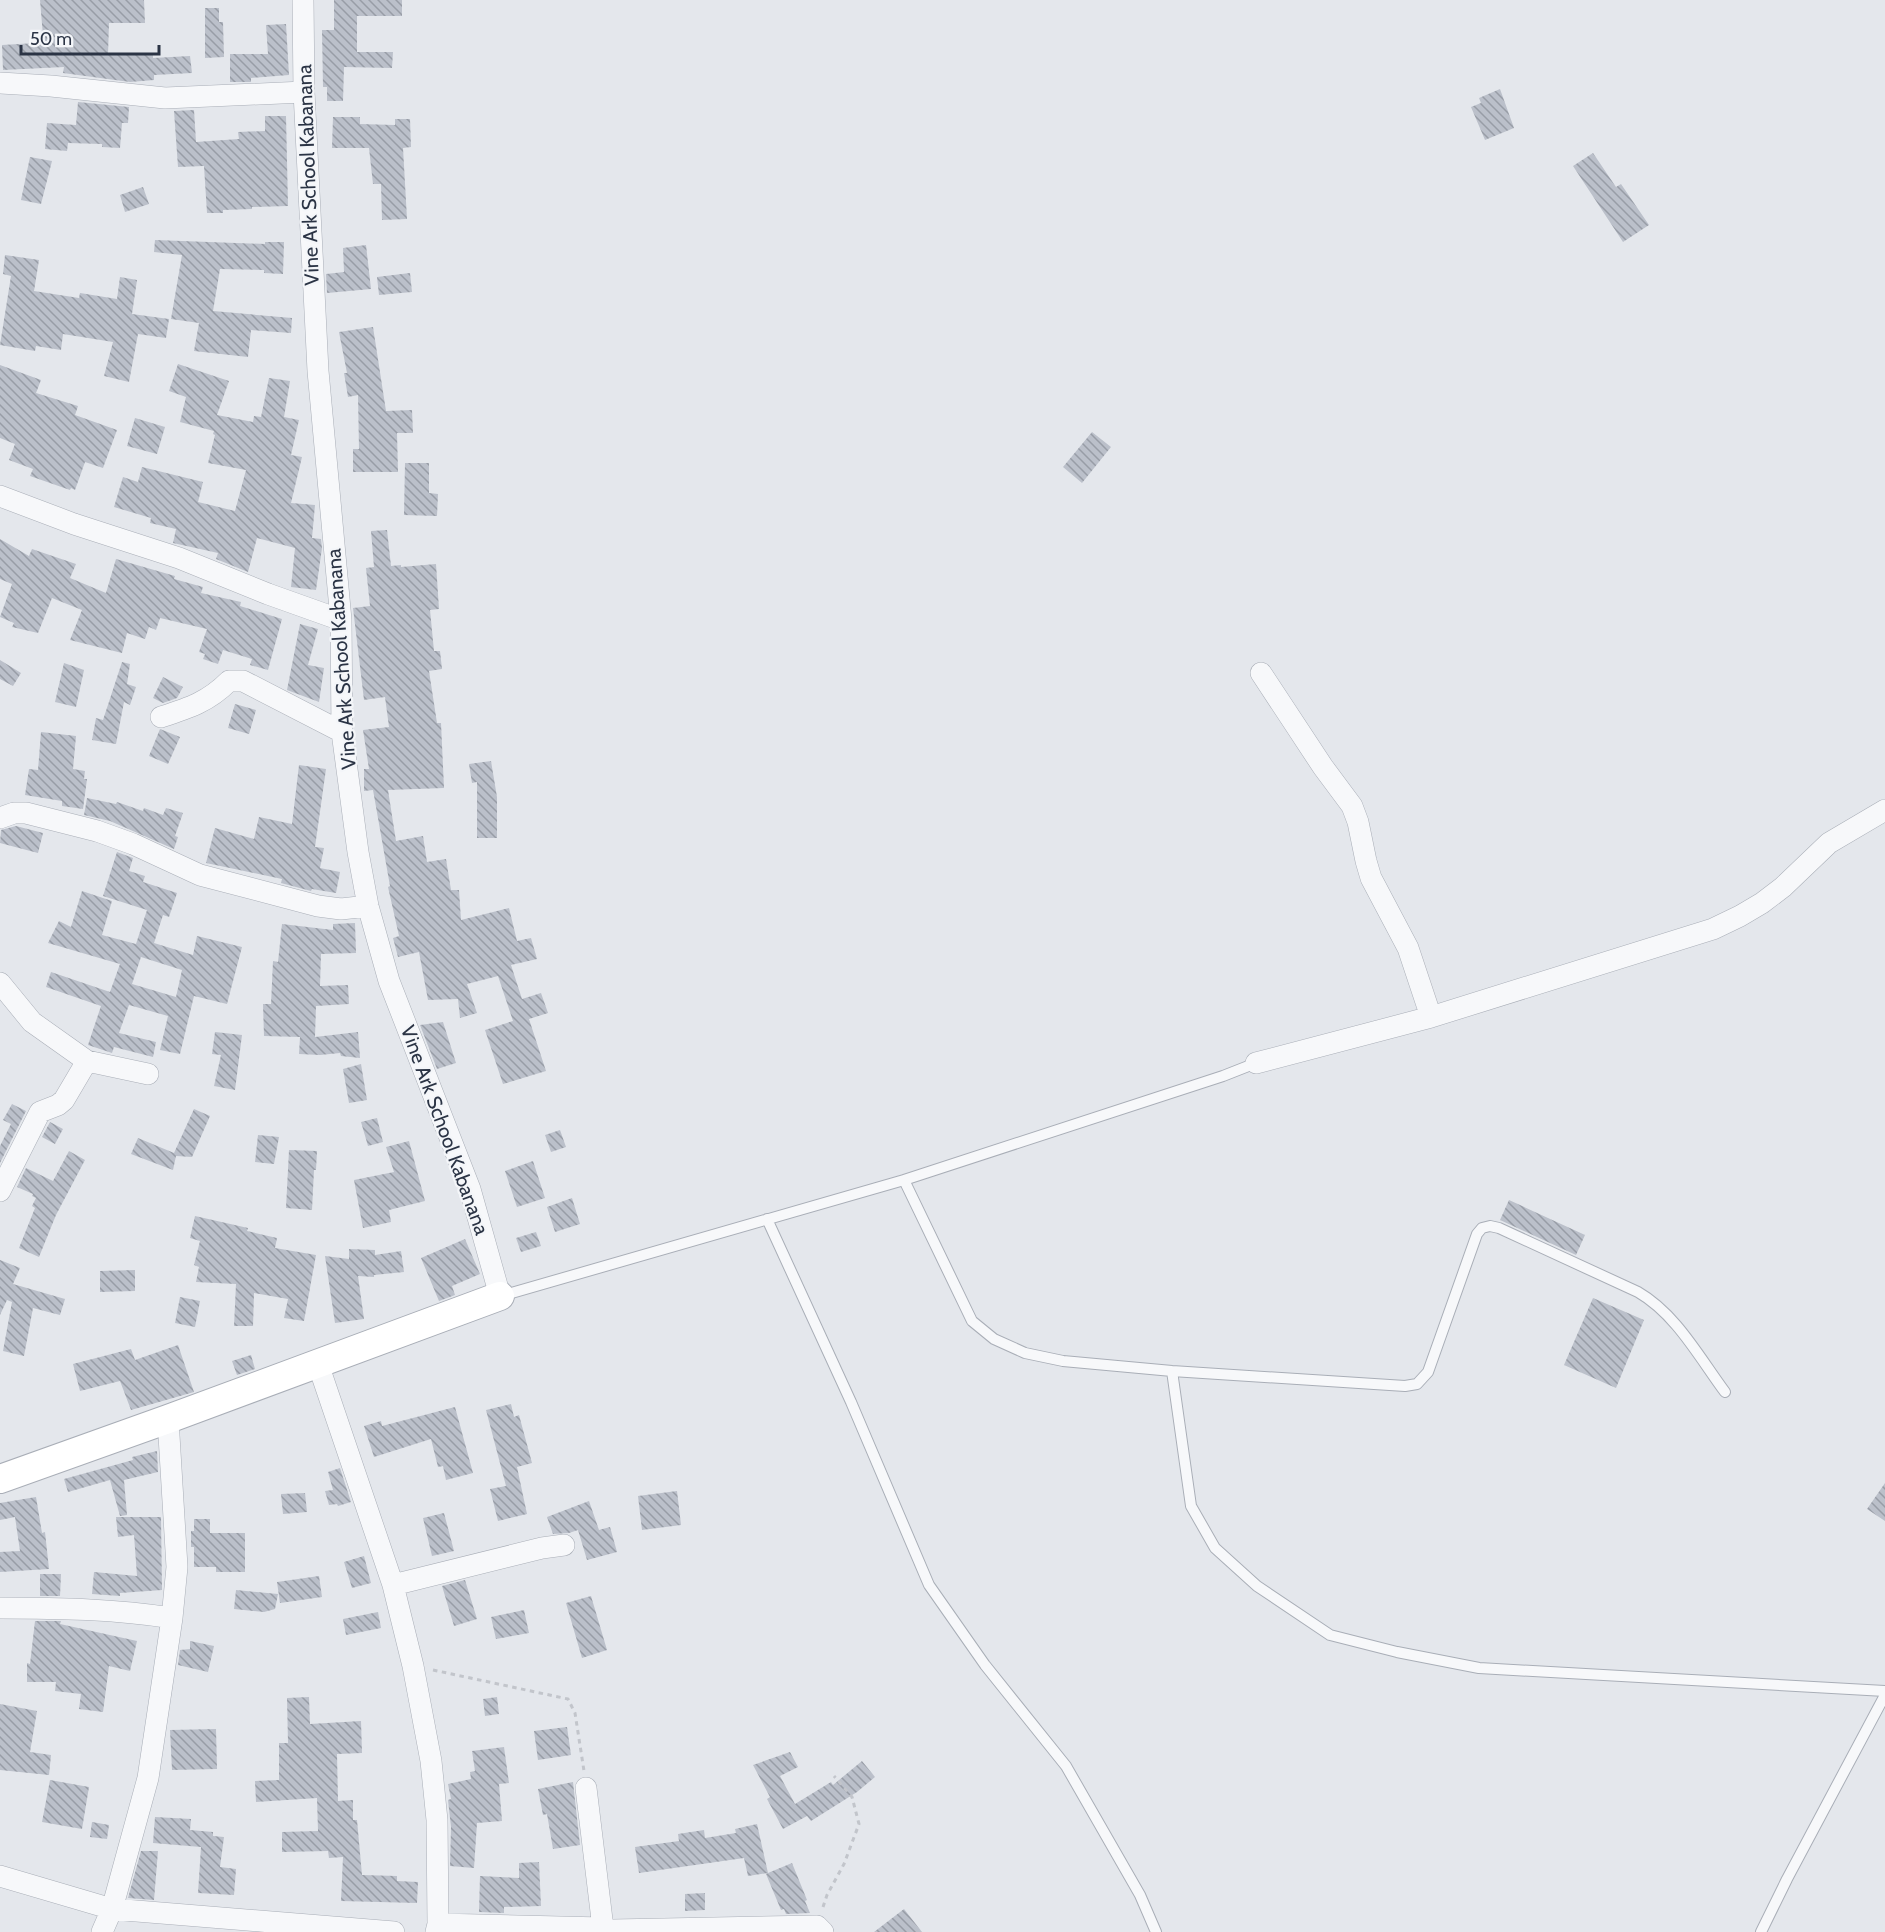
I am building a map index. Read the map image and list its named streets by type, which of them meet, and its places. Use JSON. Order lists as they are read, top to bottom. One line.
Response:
{"streets":{"street":["Vine Ark School Kabanana"]},"scale_bar":"50 m"}
